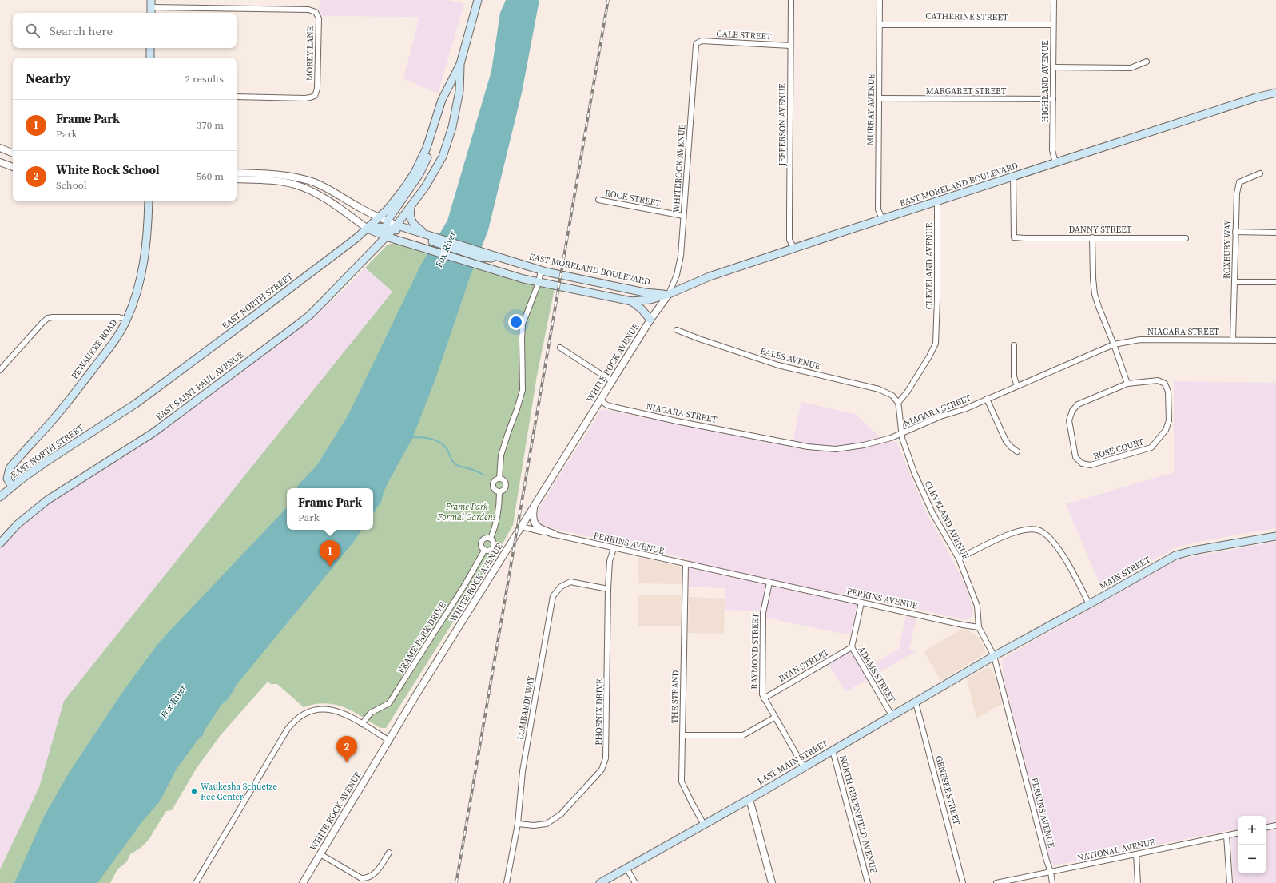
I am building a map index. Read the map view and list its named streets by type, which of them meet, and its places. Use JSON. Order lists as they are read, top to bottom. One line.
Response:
{"streets":{"main road":["EAST MORELAND BOULEVARD","EAST NORTH STREET","PEWAUKEE ROAD","EAST SAINT PAUL AVENUE","MAIN STREET","EAST MAIN STREET"],"street":["CATHERINE STREET","GALE STREET","MOREY LANE","HIGHLAND AVENUE","MARGARET STREET","MURRAY AVENUE","JEFFERSON AVENUE","WHITEROCK AVENUE","ROCK STREET","DANNY STREET","ROXBURY WAY","CLEVELAND AVENUE","NIAGARA STREET","EALES AVENUE","WHITE ROCK AVENUE","ROSE COURT","PERKINS AVENUE","FRAME PARK DRIVE","RAYMOND STREET","RYAN STREET","ADAMS STREET","THE STRAND","LOMBARDI WAY","PHOENIX DRIVE","GENESEE STREET","NORTH GREENFIELD AVENUE","NATIONAL AVENUE"]},"crossings":[["CATHERINE STREET","HIGHLAND AVENUE"],["CATHERINE STREET","MURRAY AVENUE"],["GALE STREET","JEFFERSON AVENUE"],["GALE STREET","WHITEROCK AVENUE"],["HIGHLAND AVENUE","MARGARET STREET"],["HIGHLAND AVENUE","EAST MORELAND BOULEVARD"],["MARGARET STREET","MURRAY AVENUE"],["MURRAY AVENUE","EAST MORELAND BOULEVARD"],["JEFFERSON AVENUE","EAST MORELAND BOULEVARD"],["WHITEROCK AVENUE","EAST MORELAND BOULEVARD"],["WHITEROCK AVENUE","ROCK STREET"],["WHITEROCK AVENUE","WHITE ROCK AVENUE"],["EAST MORELAND BOULEVARD","DANNY STREET"],["EAST MORELAND BOULEVARD","CLEVELAND AVENUE"],["EAST MORELAND BOULEVARD","EAST NORTH STREET"],["EAST MORELAND BOULEVARD","WHITE ROCK AVENUE"],["EAST MORELAND BOULEVARD","EAST SAINT PAUL AVENUE"],["EAST MORELAND BOULEVARD","FRAME PARK DRIVE"],["ROXBURY WAY","NIAGARA STREET"],["CLEVELAND AVENUE","NIAGARA STREET"],["CLEVELAND AVENUE","EALES AVENUE"],["CLEVELAND AVENUE","PERKINS AVENUE"],["EAST NORTH STREET","PEWAUKEE ROAD"],["EAST NORTH STREET","EAST SAINT PAUL AVENUE"],["NIAGARA STREET","WHITE ROCK AVENUE"],["WHITE ROCK AVENUE","PERKINS AVENUE"],["PERKINS AVENUE","MAIN STREET"],["PERKINS AVENUE","RAYMOND STREET"],["PERKINS AVENUE","ADAMS STREET"],["PERKINS AVENUE","THE STRAND"],["PERKINS AVENUE","PHOENIX DRIVE"],["PERKINS AVENUE","EAST MAIN STREET"],["PERKINS AVENUE","NATIONAL AVENUE"],["MAIN STREET","EAST MAIN STREET"],["RAYMOND STREET","RYAN STREET"],["RAYMOND STREET","EAST MAIN STREET"],["RYAN STREET","ADAMS STREET"],["ADAMS STREET","EAST MAIN STREET"],["THE STRAND","EAST MAIN STREET"],["LOMBARDI WAY","PHOENIX DRIVE"],["EAST MAIN STREET","GENESEE STREET"],["EAST MAIN STREET","NORTH GREENFIELD AVENUE"]],"water":["Fox River"],"parks":["Frame Park Formal Gardens"],"places":["Waukesha Schuetze Rec Center"],"page":{"search":"Search here","heading":["Nearby","2 results"],"list":[{"mark":"1","name":"Frame Park","note":"Park","value":"370 m"},{"mark":"2","name":"White Rock School","note":"School","value":"560 m"}],"popup":["Frame Park","Park"],"pins":["1","2"],"map_buttons":["+","−"]}}
